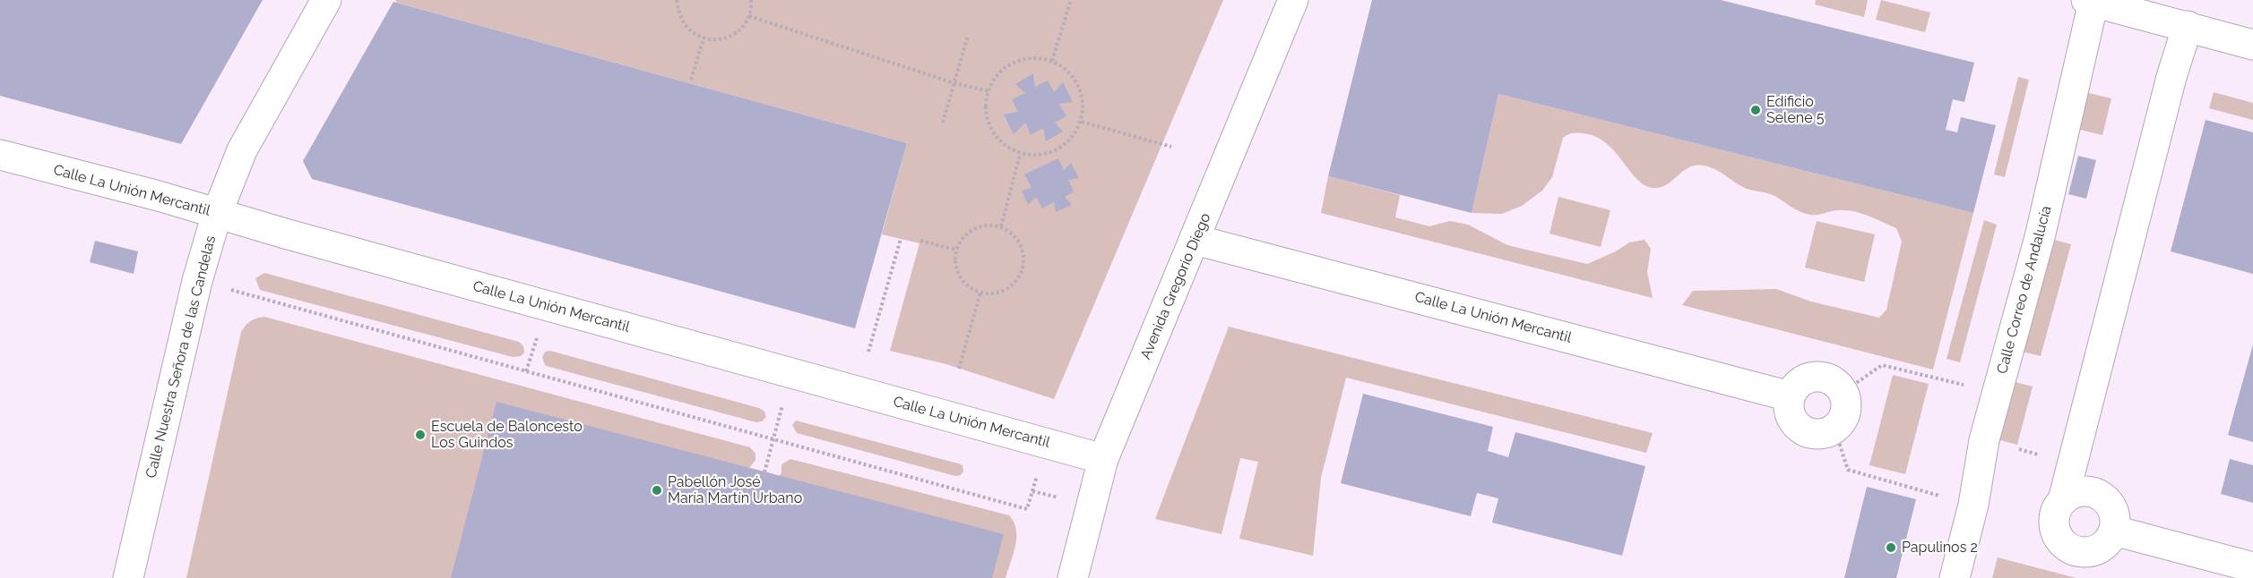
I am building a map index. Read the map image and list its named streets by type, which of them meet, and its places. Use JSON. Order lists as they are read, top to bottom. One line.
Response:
{"streets":{"street":["Calle La Unión Mercantil","Avenida Gregorio Diego","Calle Correo de Andalucía","Calle Nuestra Señora de las Candelas"]},"crossings":[["Calle La Unión Mercantil","Avenida Gregorio Diego"],["Calle La Unión Mercantil","Calle Nuestra Señora de las Candelas"]],"places":["Edificio Selene 5","Escuela de Baloncesto Los Guindos","Pabellón José María Martín Urbano","Papulinos 2"]}
